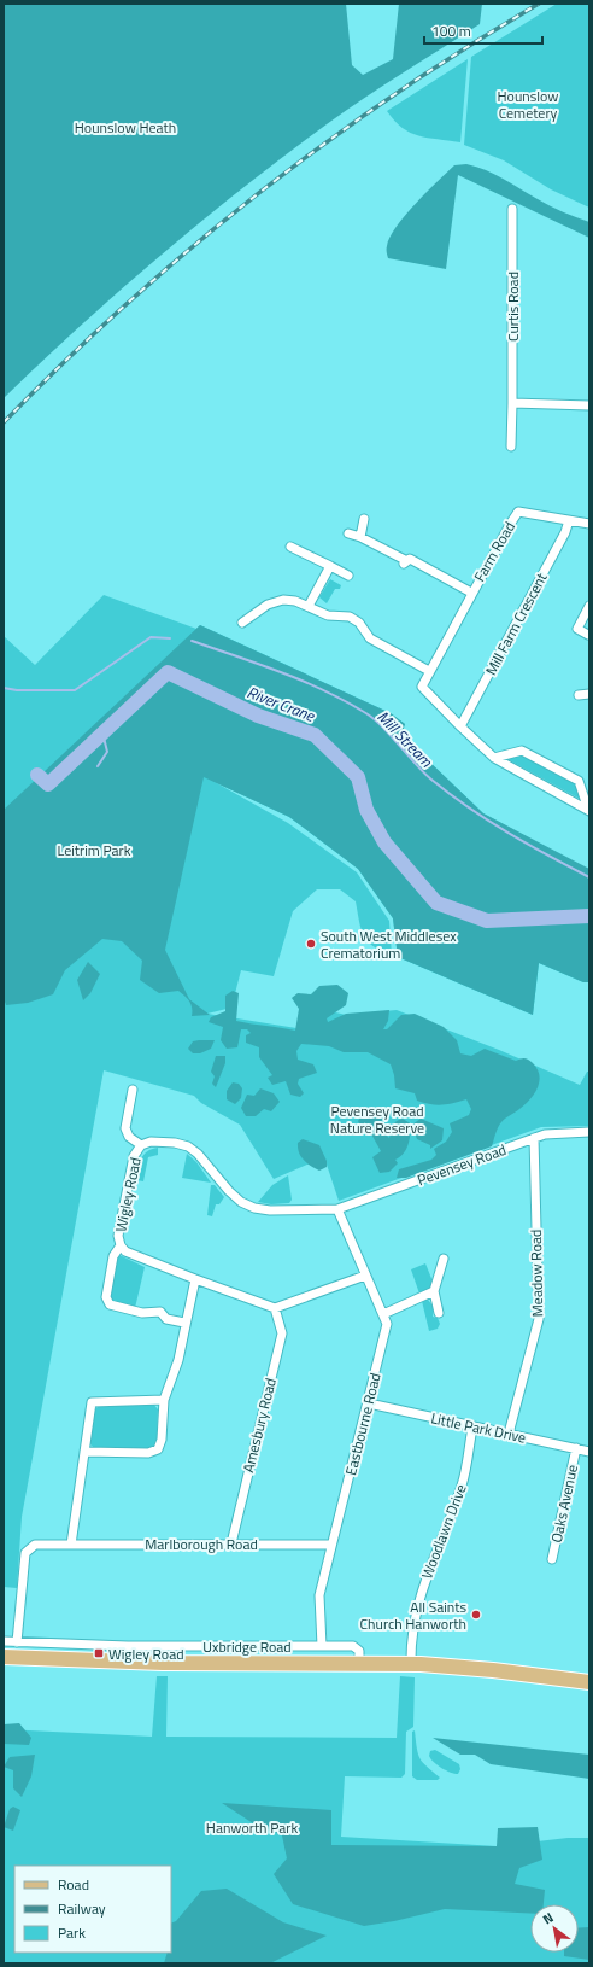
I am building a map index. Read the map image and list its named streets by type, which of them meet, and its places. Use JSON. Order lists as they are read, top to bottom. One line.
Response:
{"streets":{"main road":["Uxbridge Road"],"street":["Curtis Road","Farm Road","Mill Farm Crescent","Pevensey Road","Wigley Road","Meadow Road","Eastbourne Road","Amesbury Road","Little Park Drive","Oaks Avenue","Woodlawn Drive","Marlborough Road"]},"crossings":[["Farm Road","Mill Farm Crescent"],["Pevensey Road","Wigley Road"],["Pevensey Road","Meadow Road"],["Pevensey Road","Eastbourne Road"],["Wigley Road","Eastbourne Road"],["Wigley Road","Amesbury Road"],["Meadow Road","Little Park Drive"],["Eastbourne Road","Little Park Drive"],["Eastbourne Road","Marlborough Road"],["Eastbourne Road","Uxbridge Road"],["Amesbury Road","Marlborough Road"],["Little Park Drive","Oaks Avenue"],["Little Park Drive","Woodlawn Drive"],["Woodlawn Drive","Uxbridge Road"]],"water":["River Crane","Mill Stream"],"parks":["Hounslow Cemetery","Hounslow Heath","Leitrim Park","Pevensey Road Nature Reserve","Hanworth Park"],"places":{"other":["South West Middlesex Crematorium","All Saints Church Hanworth"],"transit":["Wigley Road"]},"legend":["Road","Railway","Park"],"scale_bar":"100 m","north":"top left"}
